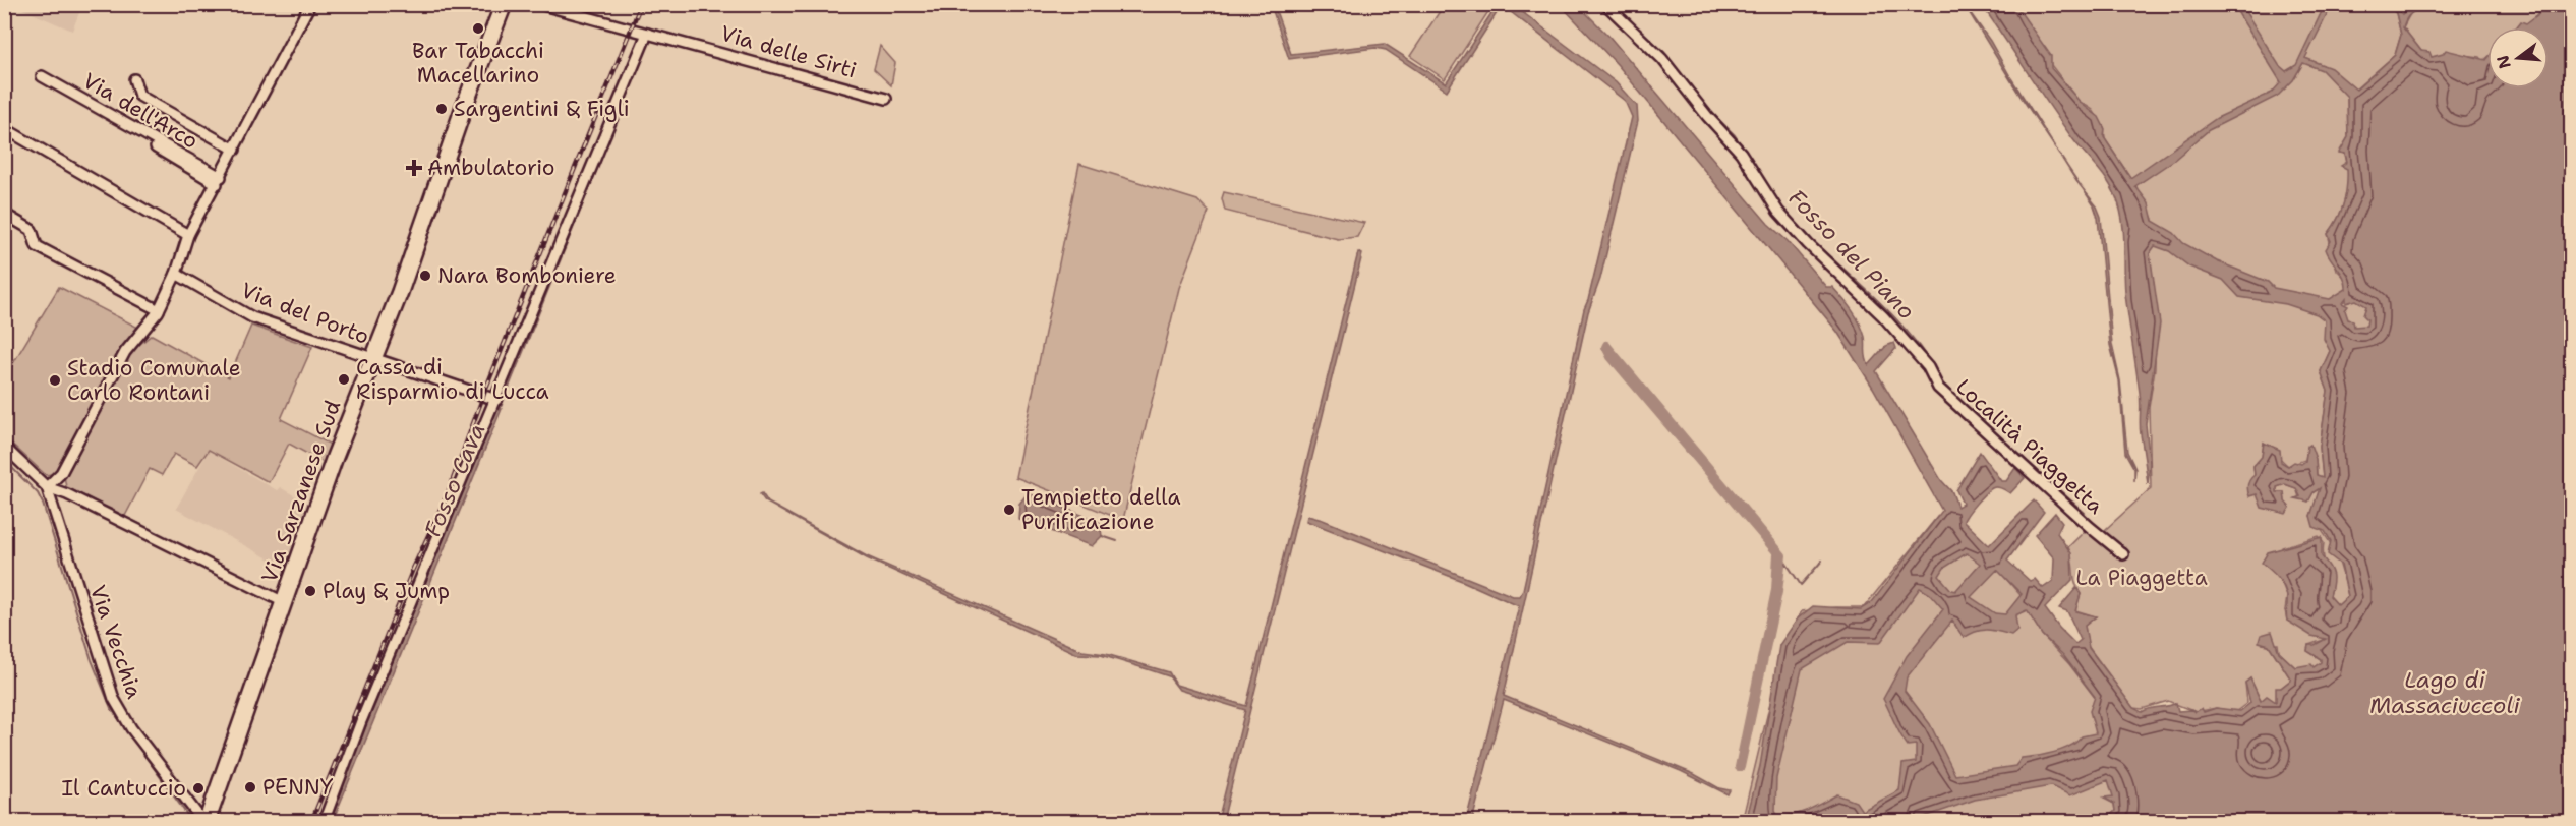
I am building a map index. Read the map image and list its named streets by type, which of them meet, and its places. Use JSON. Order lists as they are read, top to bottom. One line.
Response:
{"streets":{"main road":["Via Sarzanese Sud"],"street":["Via delle Sirti","Via dell'Arco","Via del Porto","Località Piaggetta","Via Vecchia"]},"crossings":[["Via del Porto","Via Sarzanese Sud"],["Via Sarzanese Sud","Via Vecchia"]],"water":["Fosso del Piano","Fosso Cava","Lago di Massaciuccoli"],"parks":["La Piaggetta"],"places":{"other":["Bar Tabacchi Macellarino","Sargentini & Figli","Nara Bomboniere","Cassa di Risparmio di Lucca","Stadio Comunale Carlo Rontani","Tempietto della Purificazione","Play & Jump","PENNY","Il Cantuccio"],"health":["Ambulatorio"]},"north":"left"}
